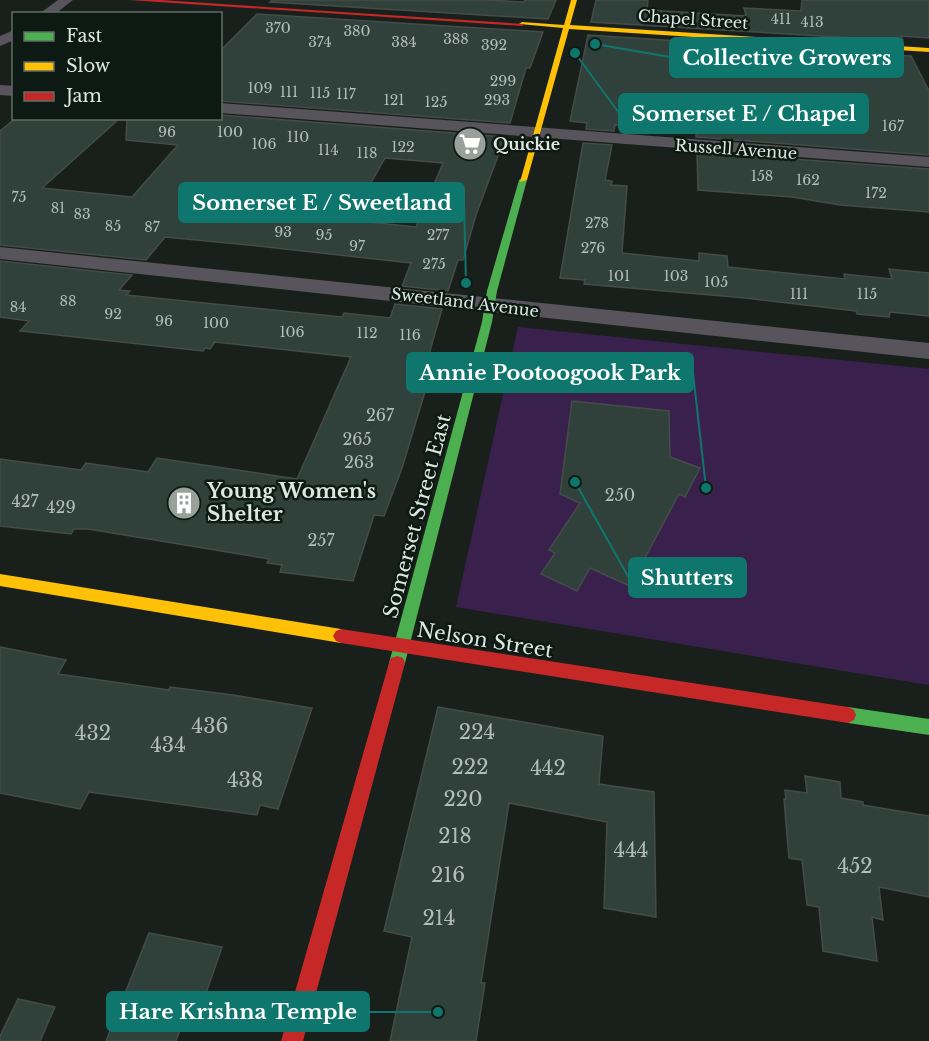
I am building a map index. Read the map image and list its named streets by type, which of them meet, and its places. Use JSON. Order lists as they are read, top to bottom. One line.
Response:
{"streets":{"street":["Chapel Street","Russell Avenue","Sweetland Avenue","Somerset Street East","Nelson Street"]},"crossings":[["Chapel Street","Somerset Street East"],["Russell Avenue","Somerset Street East"],["Sweetland Avenue","Somerset Street East"],["Somerset Street East","Nelson Street"]],"places":{"other":["Collective Growers","Somerset E / Chapel","Somerset E / Sweetland","Shutters","Annie Pootoogook Park","Hare Krishna Temple"],"supermarket":["Quickie"],"building":["Young Women's Shelter"]},"house_numbers":["411","413","370","380","388","374","384","392","299","109","111","115","117","121","293","125","167","96","100","110","106","122","114","118","158","162","172","75","81","83","278","85","87","93","95","277","97","276","275","101","103","105","111","115","88","84","92","96","100","106","112","116","267","265","263","250","427","429","257","436","224","432","434","222","442","438","220","218","444","452","216","214"],"legend":["Fast","Slow","Jam"]}
